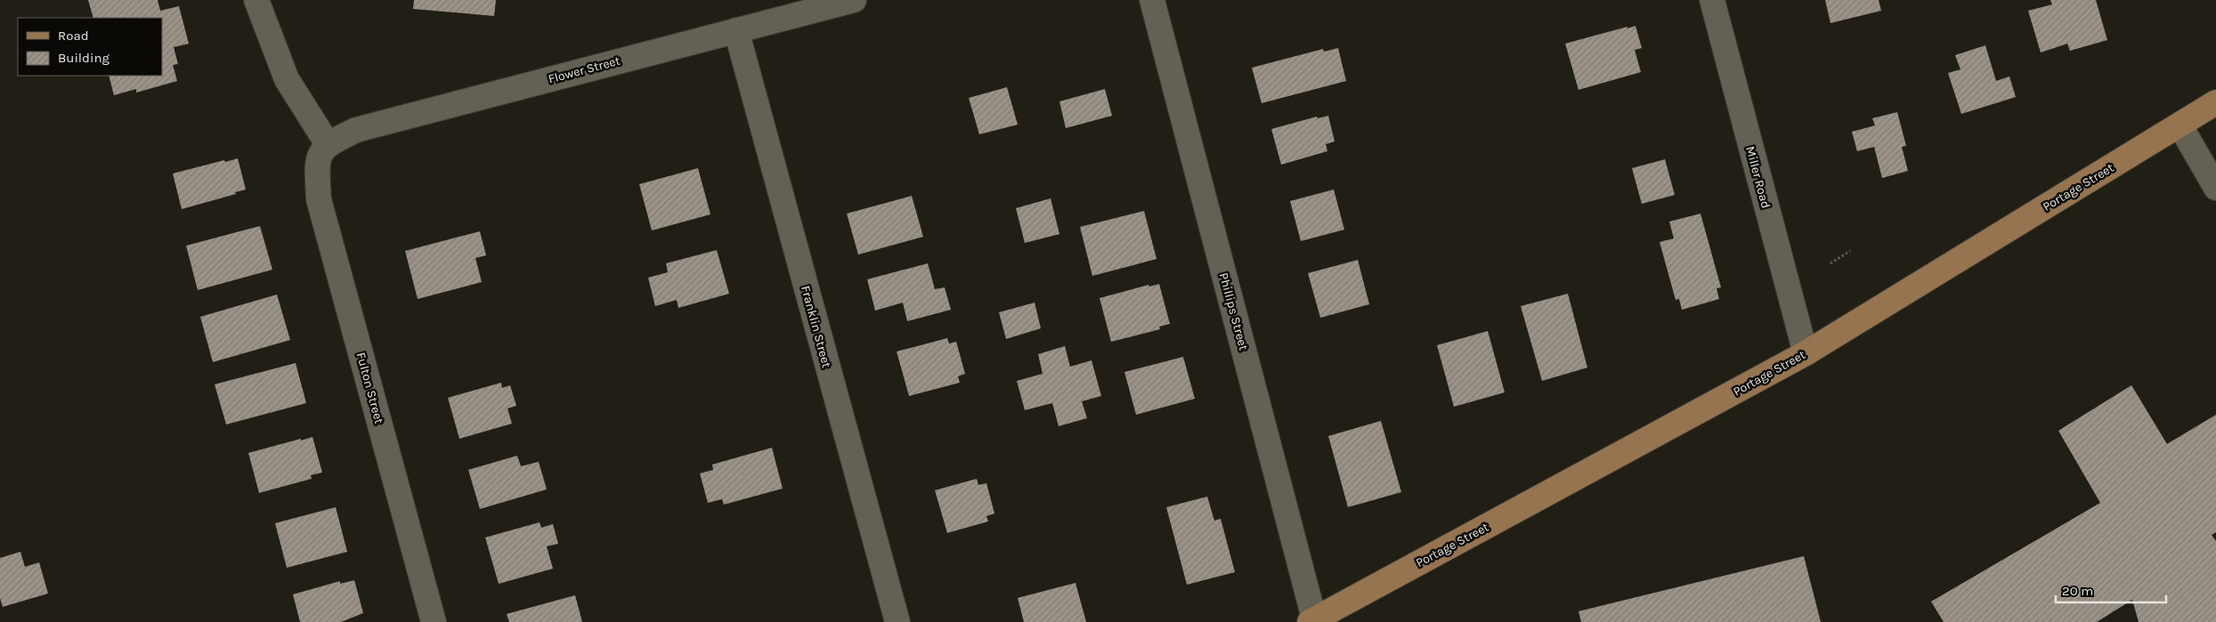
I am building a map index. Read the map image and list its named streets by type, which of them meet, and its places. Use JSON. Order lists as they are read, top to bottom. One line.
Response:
{"streets":{"main road":["Portage Street"],"street":["Flower Street","Miller Road","Phillips Street","Franklin Street","Fulton Street"]},"crossings":[["Flower Street","Franklin Street"],["Flower Street","Fulton Street"],["Miller Road","Portage Street"],["Portage Street","Phillips Street"]],"legend":["Road","Building"],"scale_bar":"20 m"}
